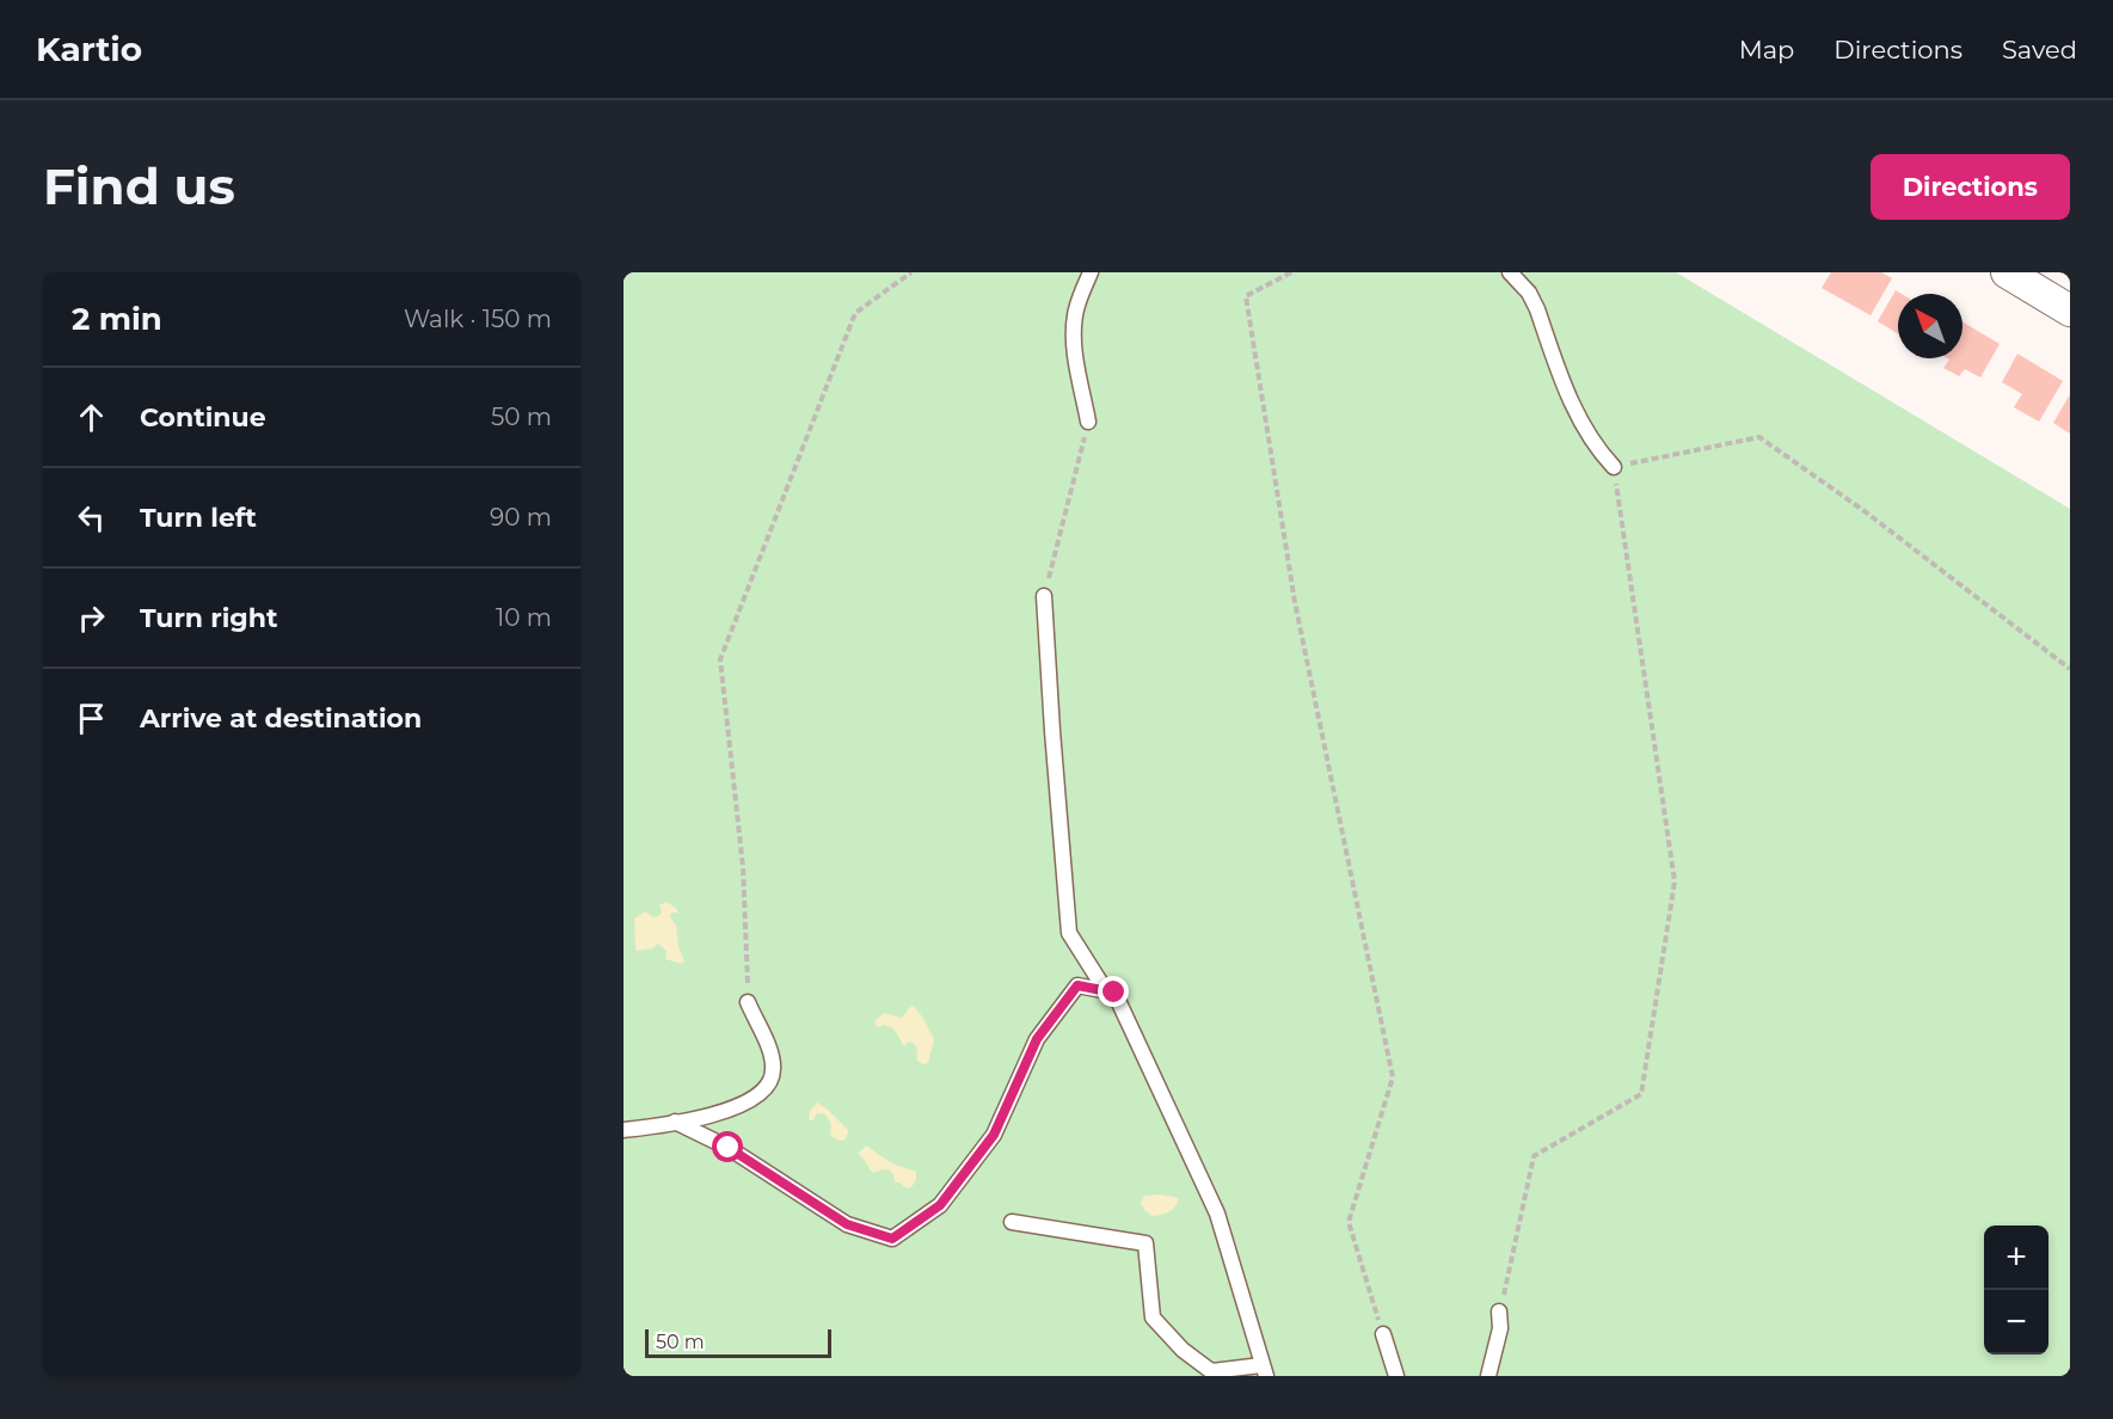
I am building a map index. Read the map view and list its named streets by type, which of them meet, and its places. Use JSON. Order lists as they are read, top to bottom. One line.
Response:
{"scale_bar":"50 m","north":"top left","page":{"header":"Kartio","nav":["Map","Directions","Saved"],"buttons":"Directions","title":"Find us","heading":["2 min","Walk · 150 m"],"list":[["Continue","50 m"],["Turn left","90 m"],["Turn right","10 m"],"Arrive at destination"],"map_buttons":["+","−"],"scale":"50 m"}}
